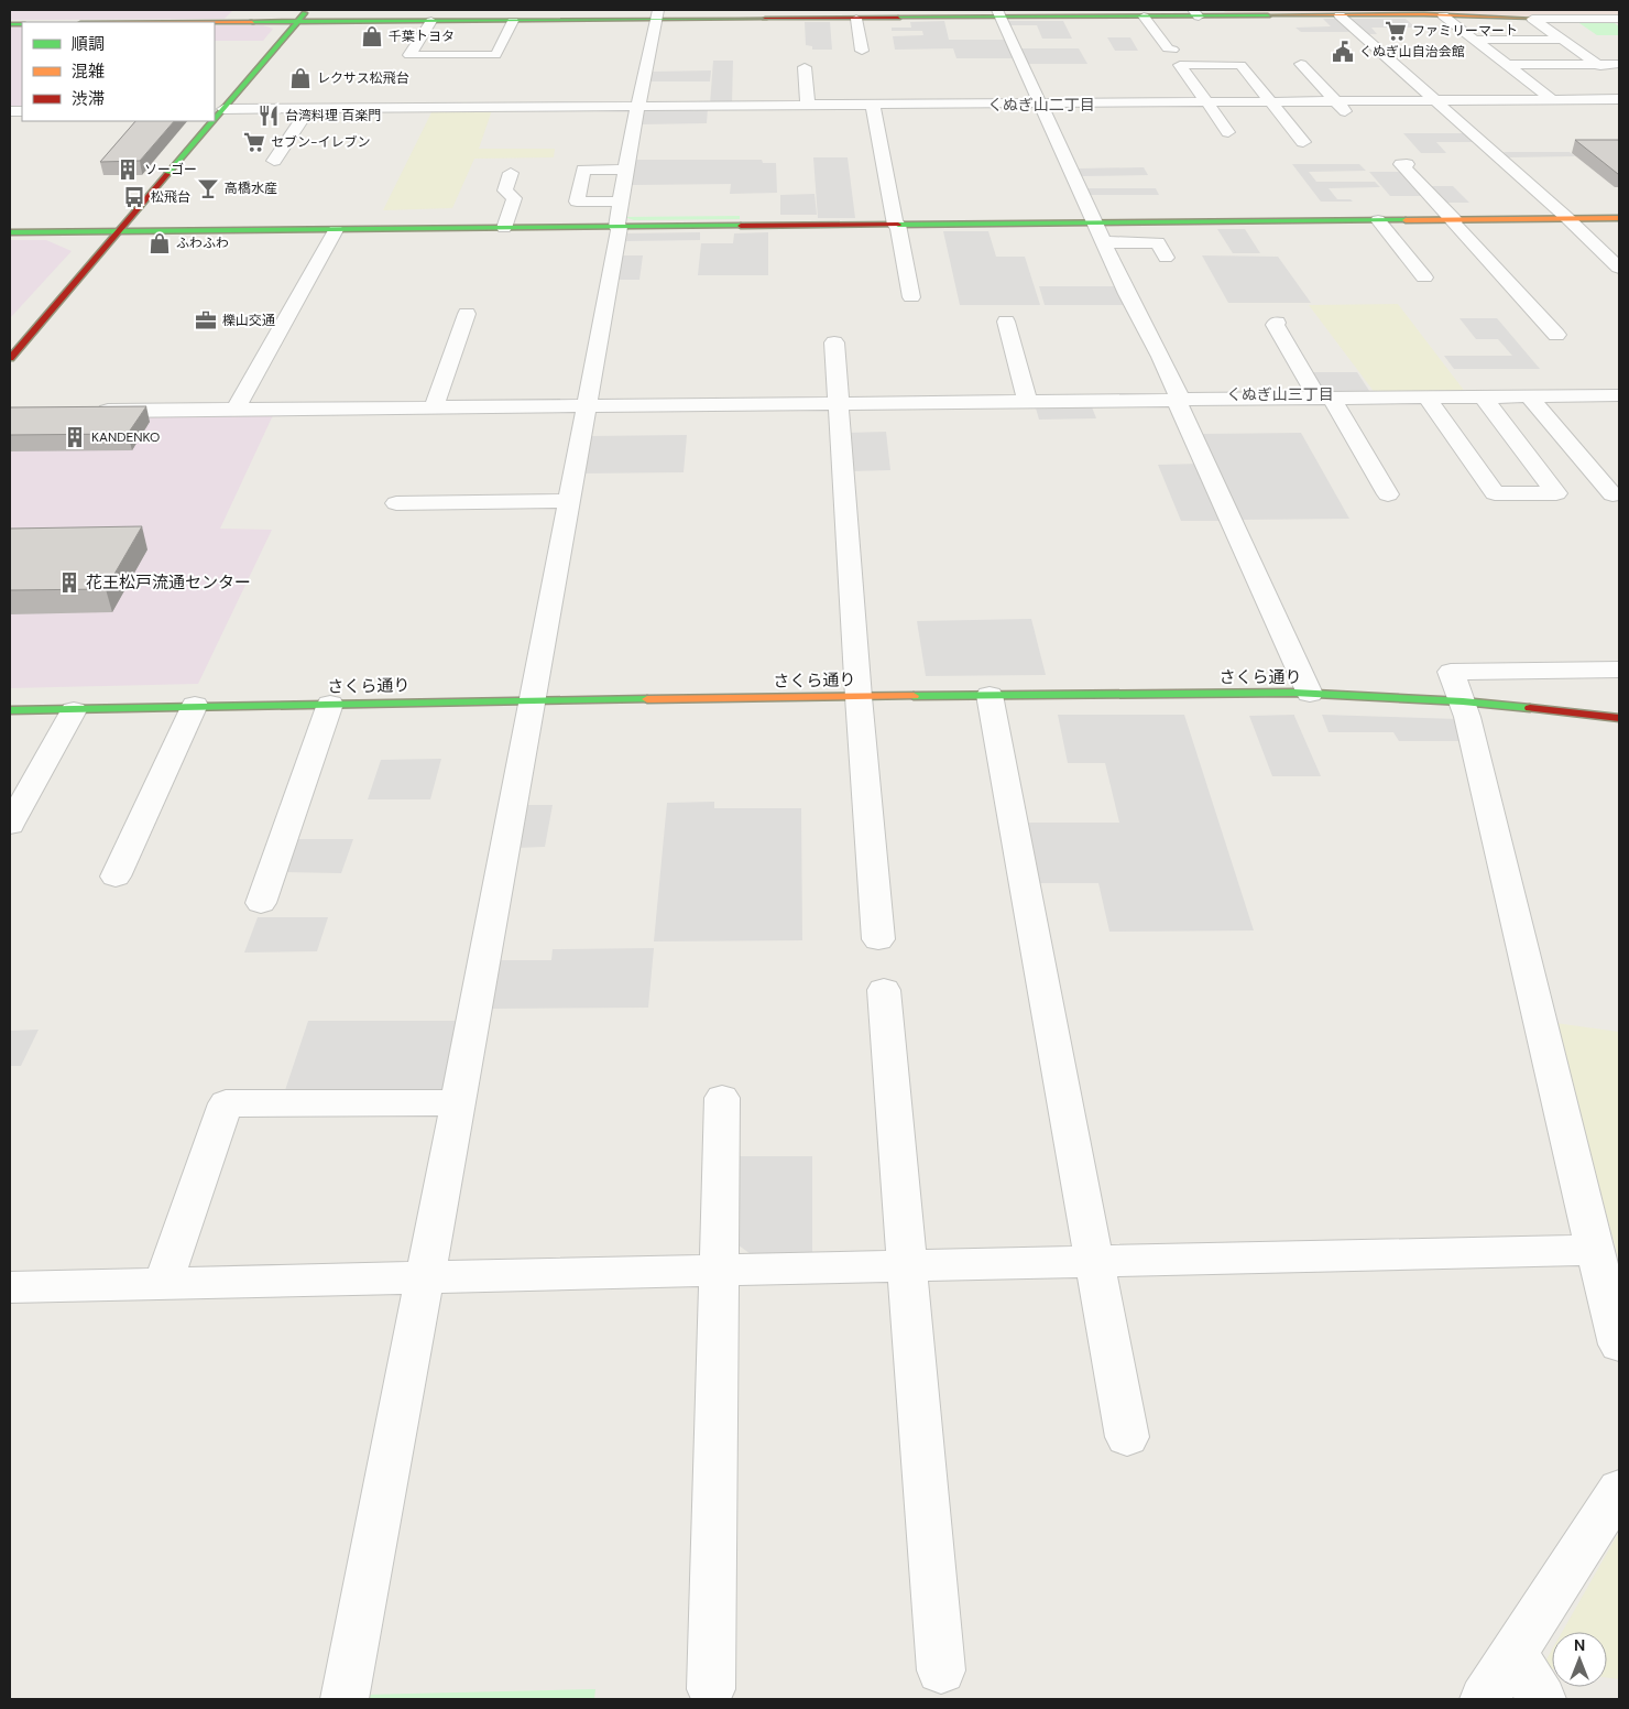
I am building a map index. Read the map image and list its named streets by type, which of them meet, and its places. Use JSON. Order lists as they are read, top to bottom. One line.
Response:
{"streets":{"street":["さくら通り"]},"districts":["くぬぎ山二丁目","くぬぎ山三丁目"],"places":{"supermarket":["ファミリーマート","セブン-イレブン"],"shop":["千葉トヨタ","レクサス松飛台","ふわふわ"],"public building":["くぬぎ山自治会館"],"restaurant":["台湾料理 百楽門"],"building":["ソーゴー","KANDENKO","花王松戸流通センター"],"bar":["高橋水産"],"bus stop":["松飛台"],"office":["櫟山交通"]},"legend":["順調","混雑","渋滞"],"north":"top"}
